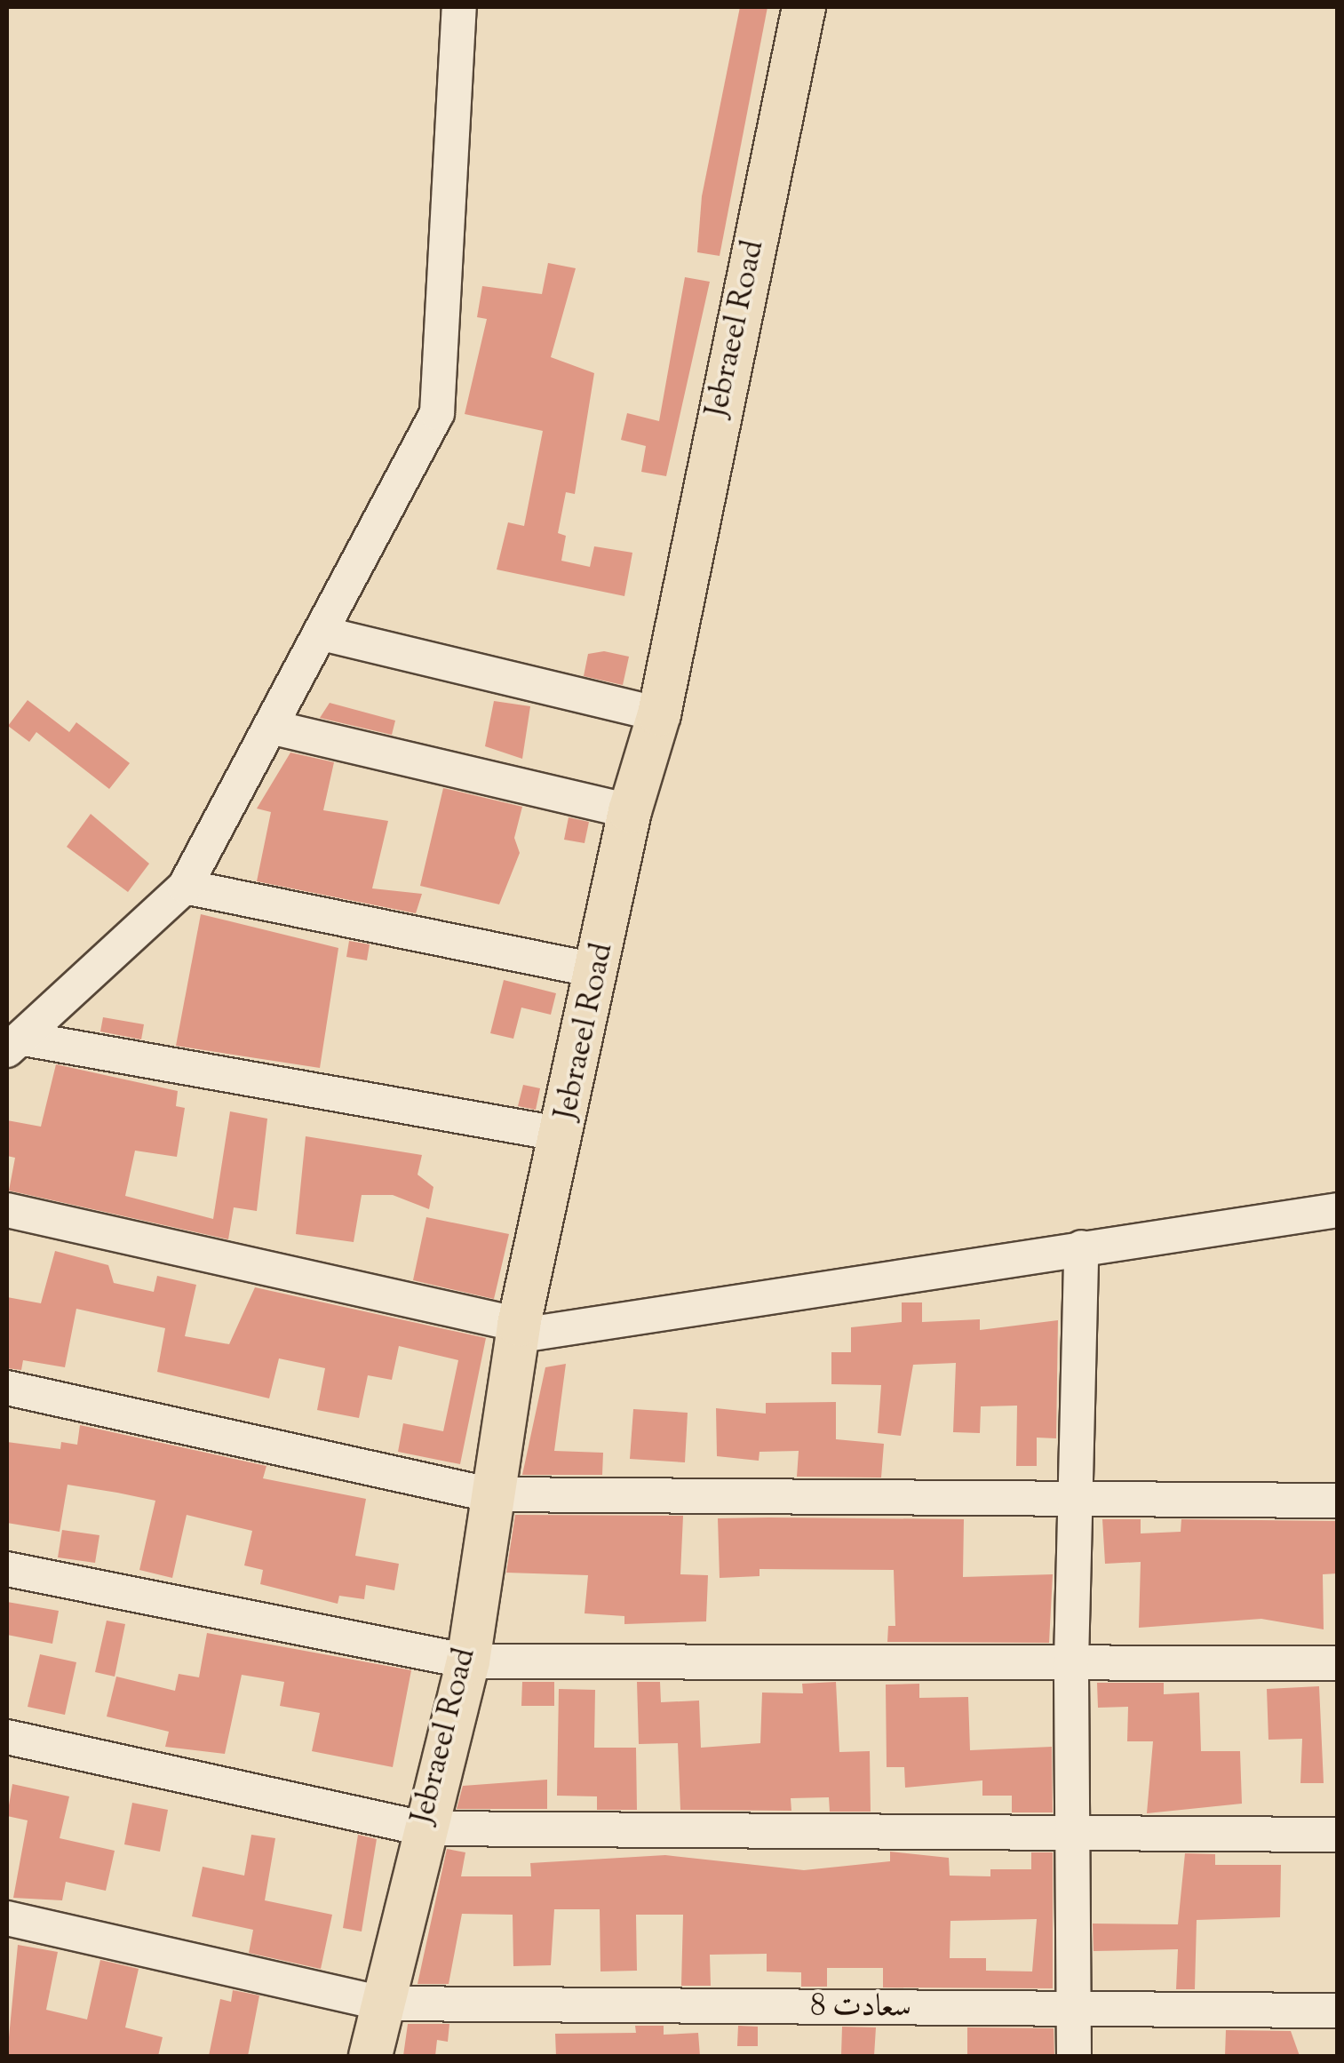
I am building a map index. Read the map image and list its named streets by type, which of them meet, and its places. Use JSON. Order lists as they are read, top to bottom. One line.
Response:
{"streets":{"main road":["Jebraeel Road"],"street":["سعادت 8"]},"crossings":[["Jebraeel Road","سعادت 8"]]}
